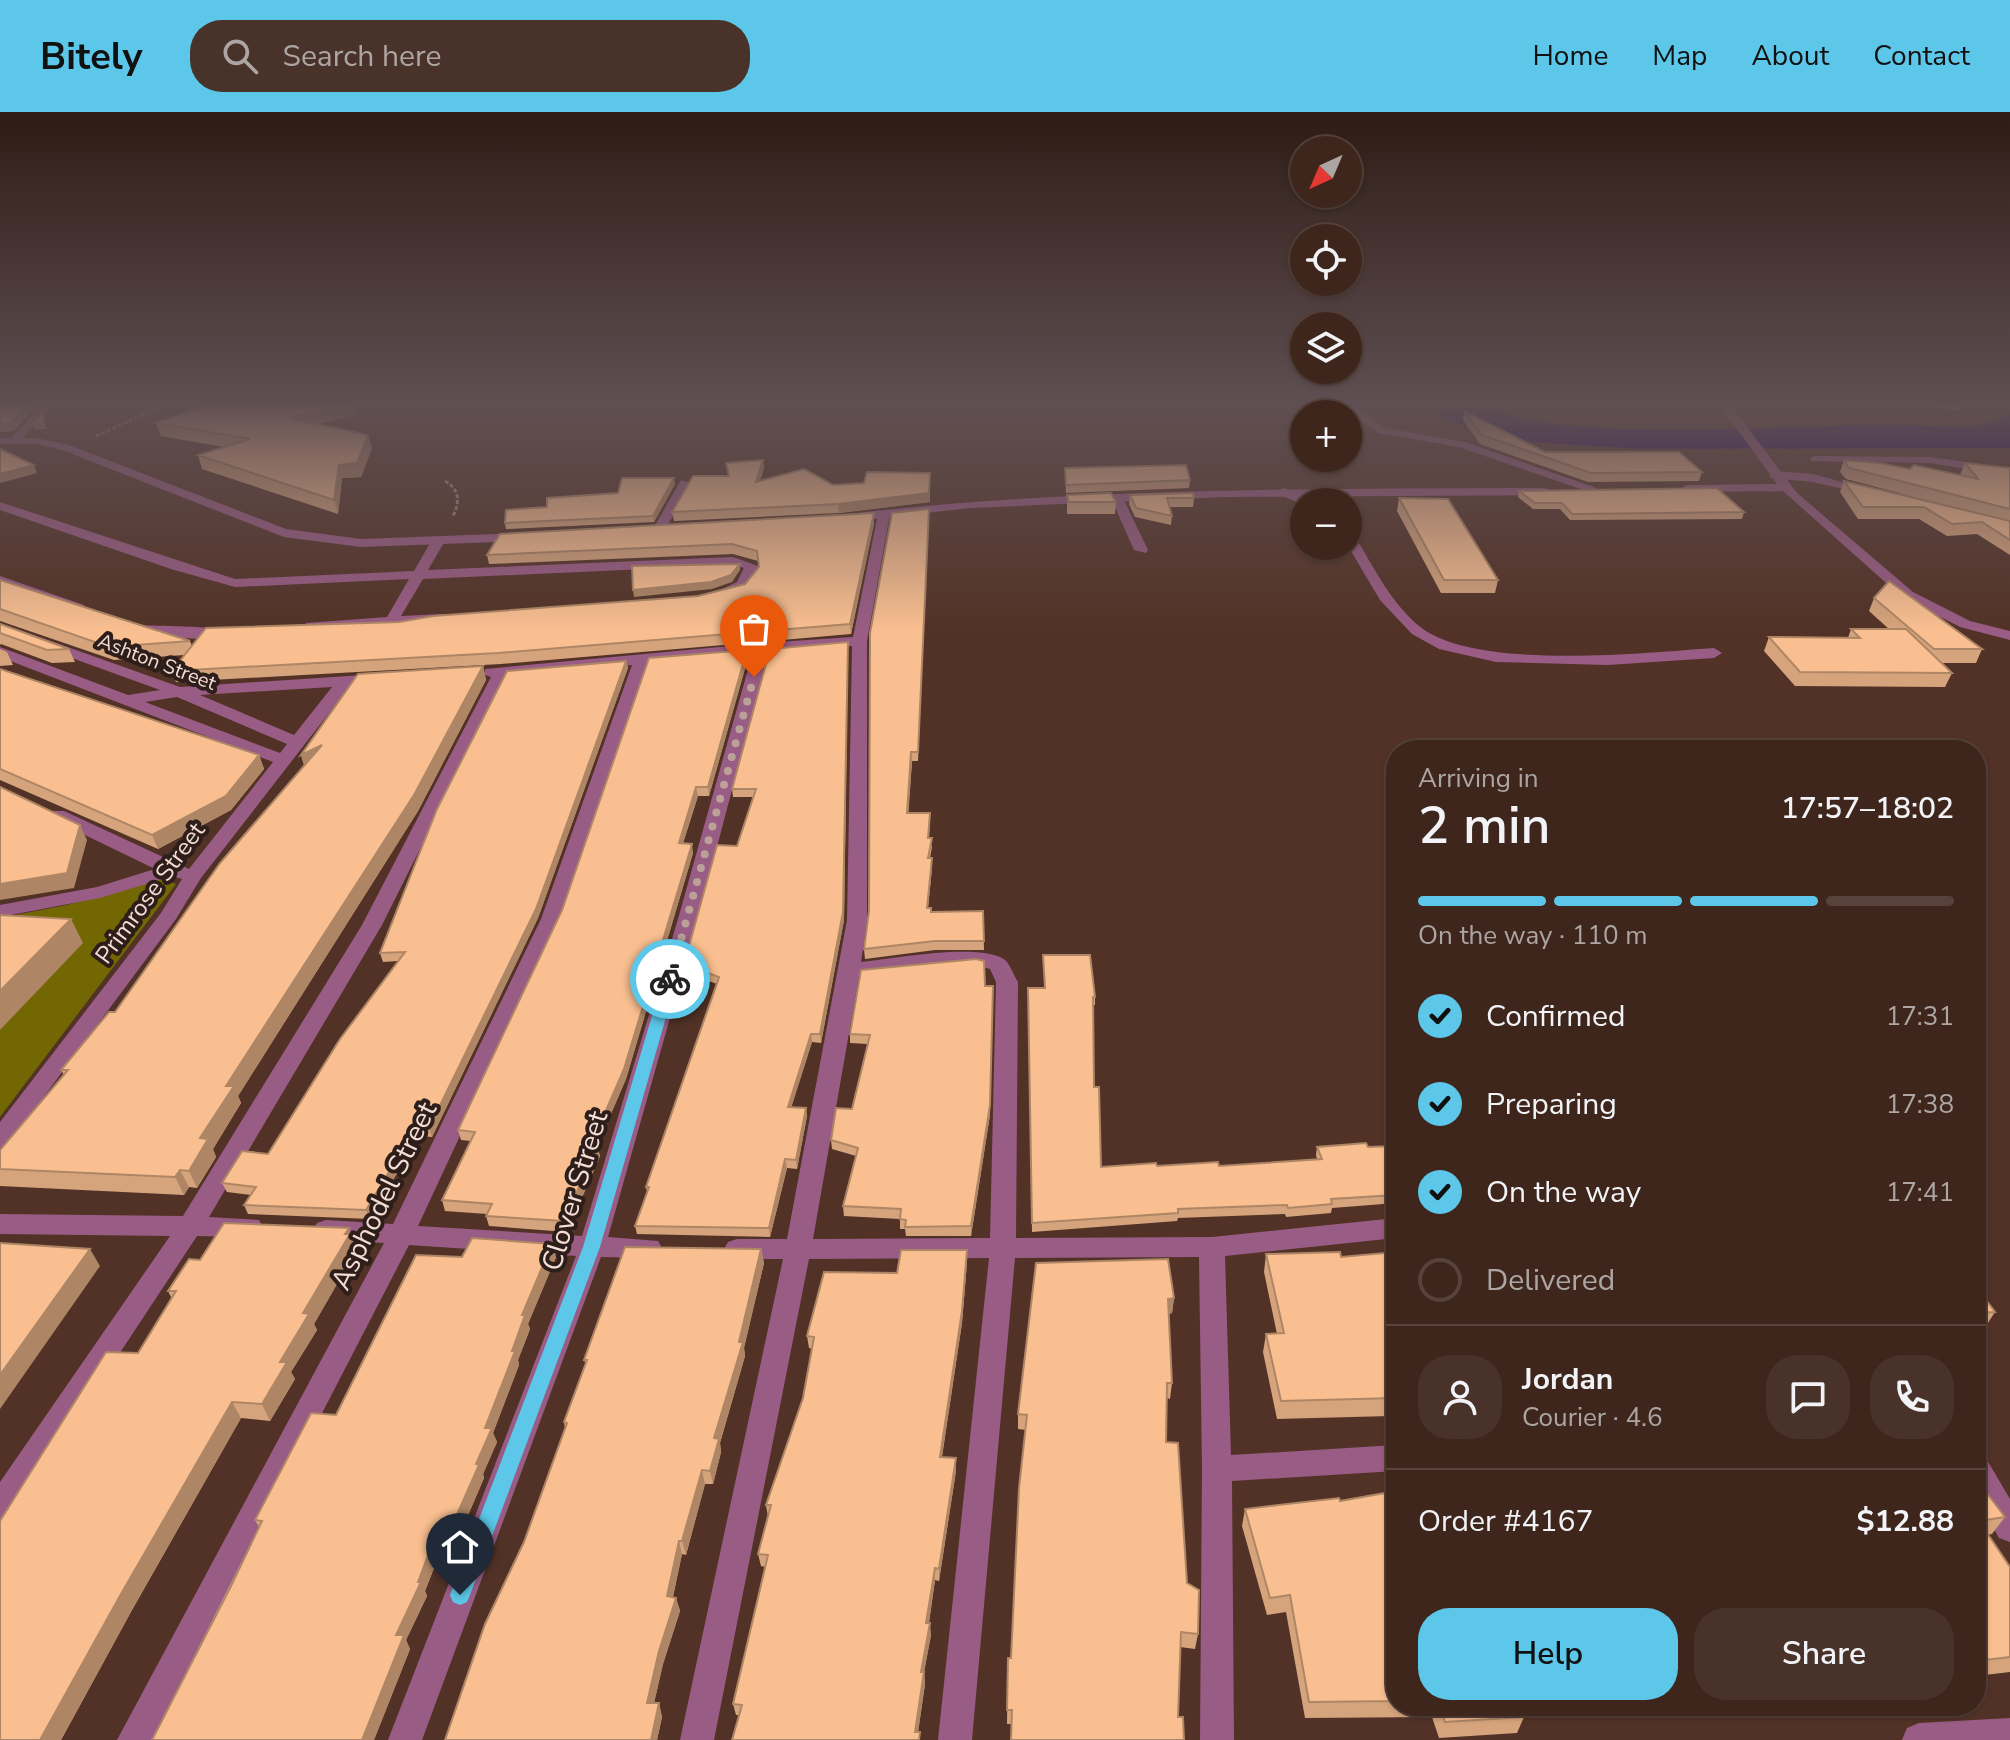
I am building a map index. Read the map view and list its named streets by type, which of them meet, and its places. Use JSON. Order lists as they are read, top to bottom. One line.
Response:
{"streets":{"street":["Ashton Street","Primrose Street","Clover Street","Asphodel Street"]},"crossings":[["Ashton Street","Primrose Street"]],"north":"bottom left","page":{"header":"Bitely","search":"Search here","nav":["Home","Map","About","Contact"],"map_buttons":["+","−"],"heading":["2 min","Arriving in","17:57–18:02"],"panel":["Jordan","Courier · 4.6","Order #4167","$12.88"],"bar":"On the way · 110 m","list":[["Confirmed","17:31"],["Preparing","17:38"],["On the way","17:41"],"Delivered"],"buttons":["Help","Share"]}}
